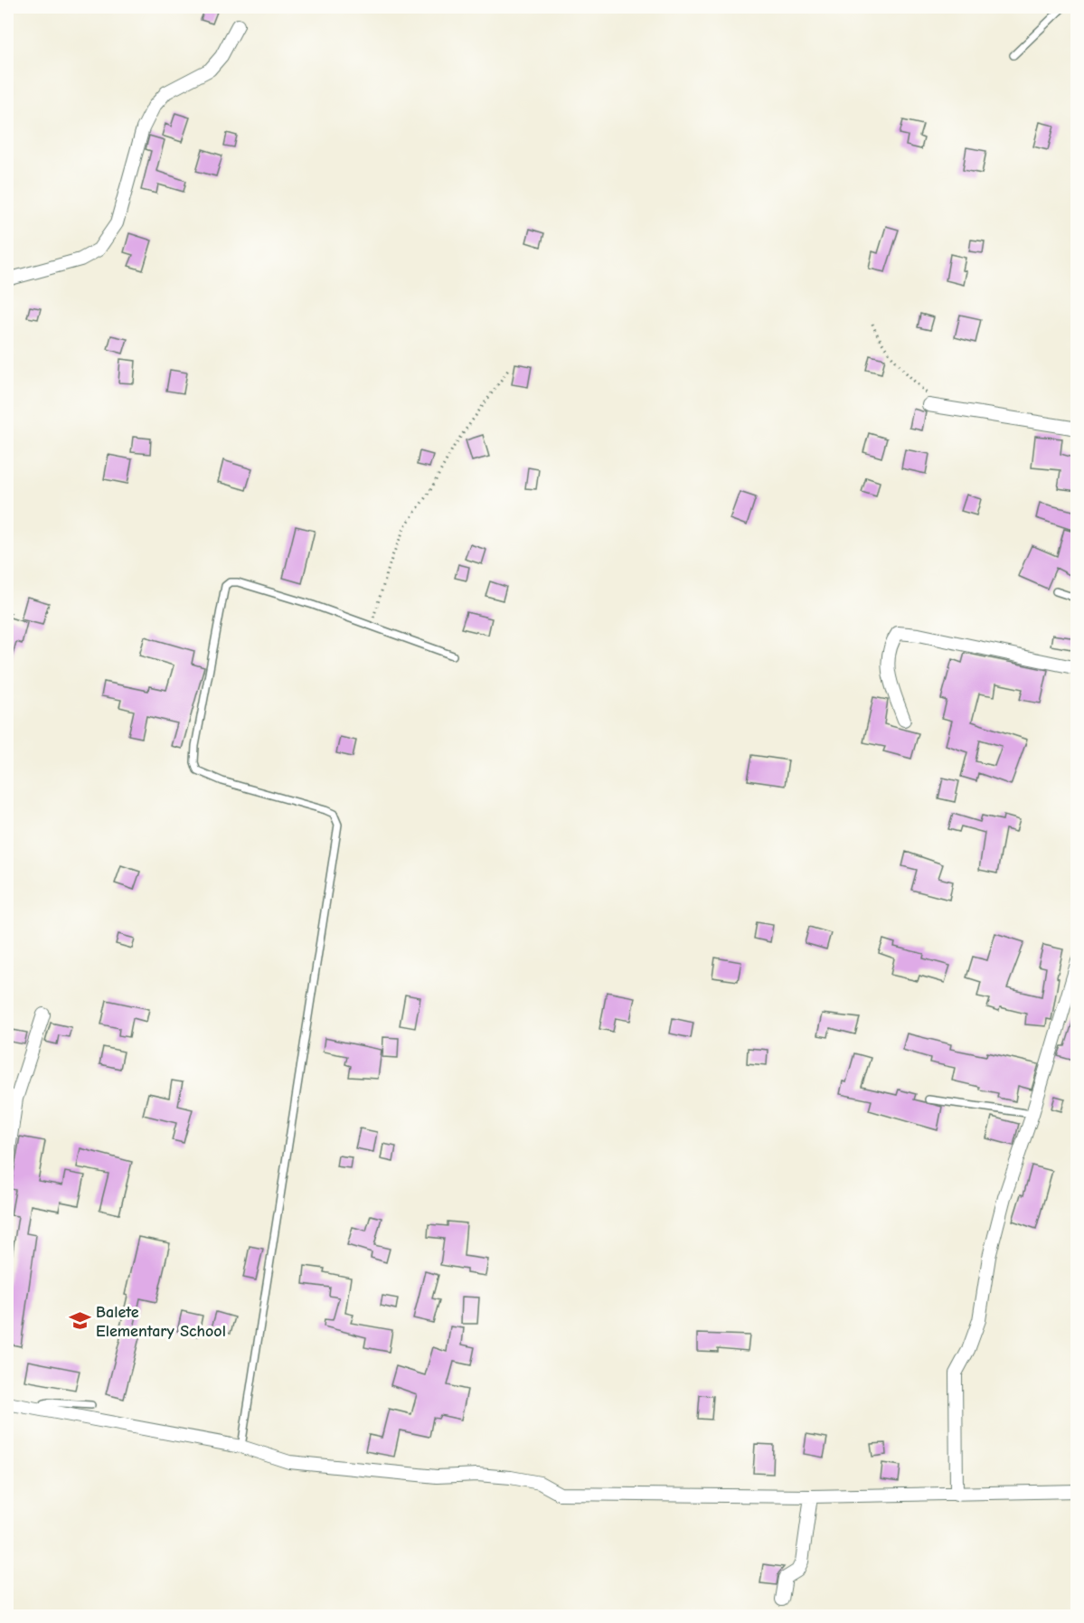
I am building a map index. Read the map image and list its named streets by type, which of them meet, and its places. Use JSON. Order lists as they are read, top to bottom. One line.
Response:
{"places":{"school or university":["Balete Elementary School"]}}
